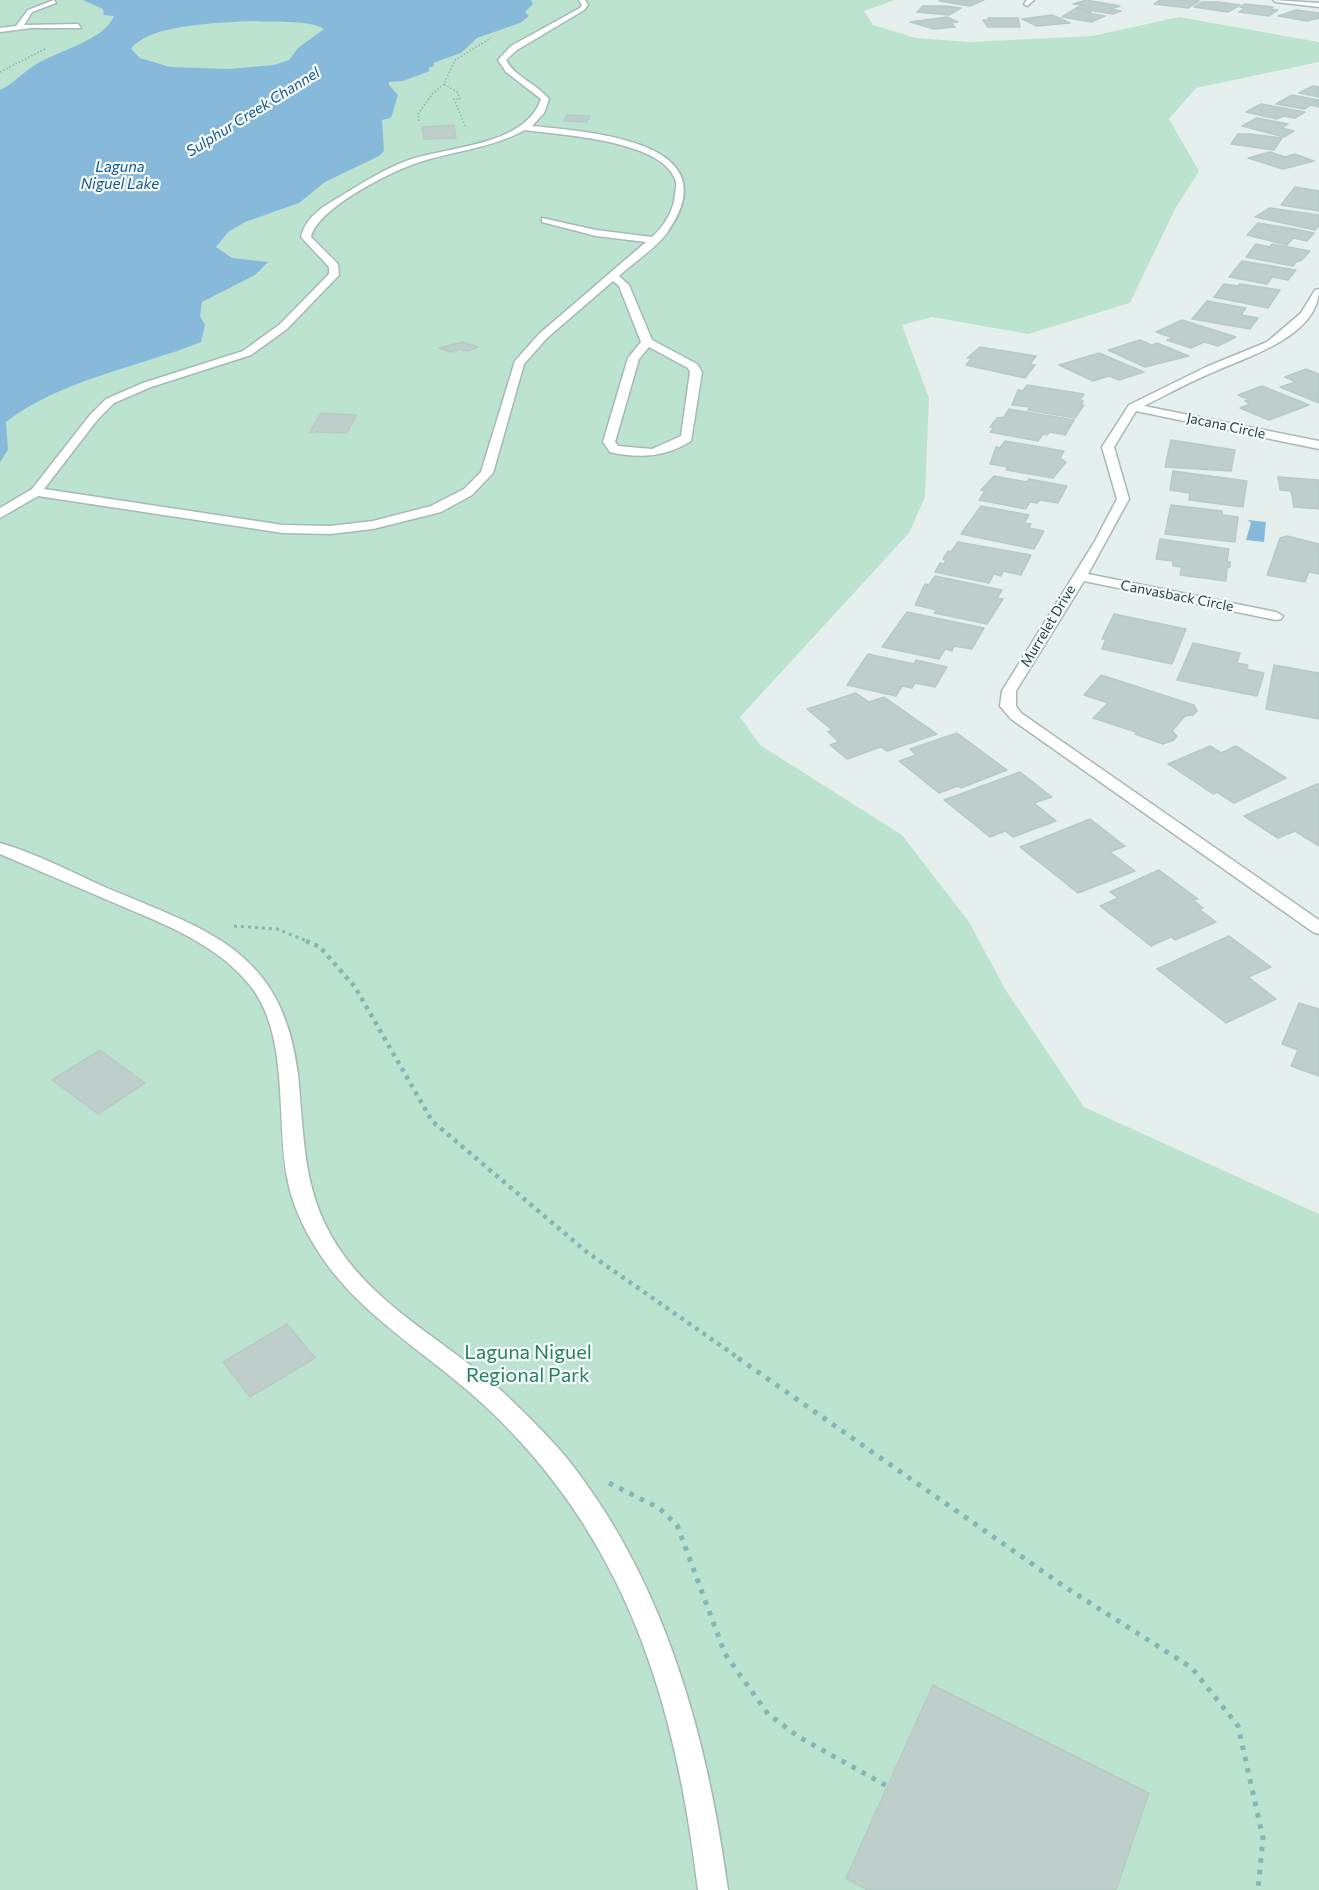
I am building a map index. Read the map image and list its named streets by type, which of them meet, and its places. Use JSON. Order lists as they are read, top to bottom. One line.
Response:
{"streets":{"street":["Jacana Circle","Canvasback Circle","Murrelet Drive"]},"crossings":[["Jacana Circle","Murrelet Drive"],["Canvasback Circle","Murrelet Drive"]],"water":["Sulphur Creek Channel","Laguna Niguel Lake"],"parks":["Laguna Niguel Regional Park"]}
